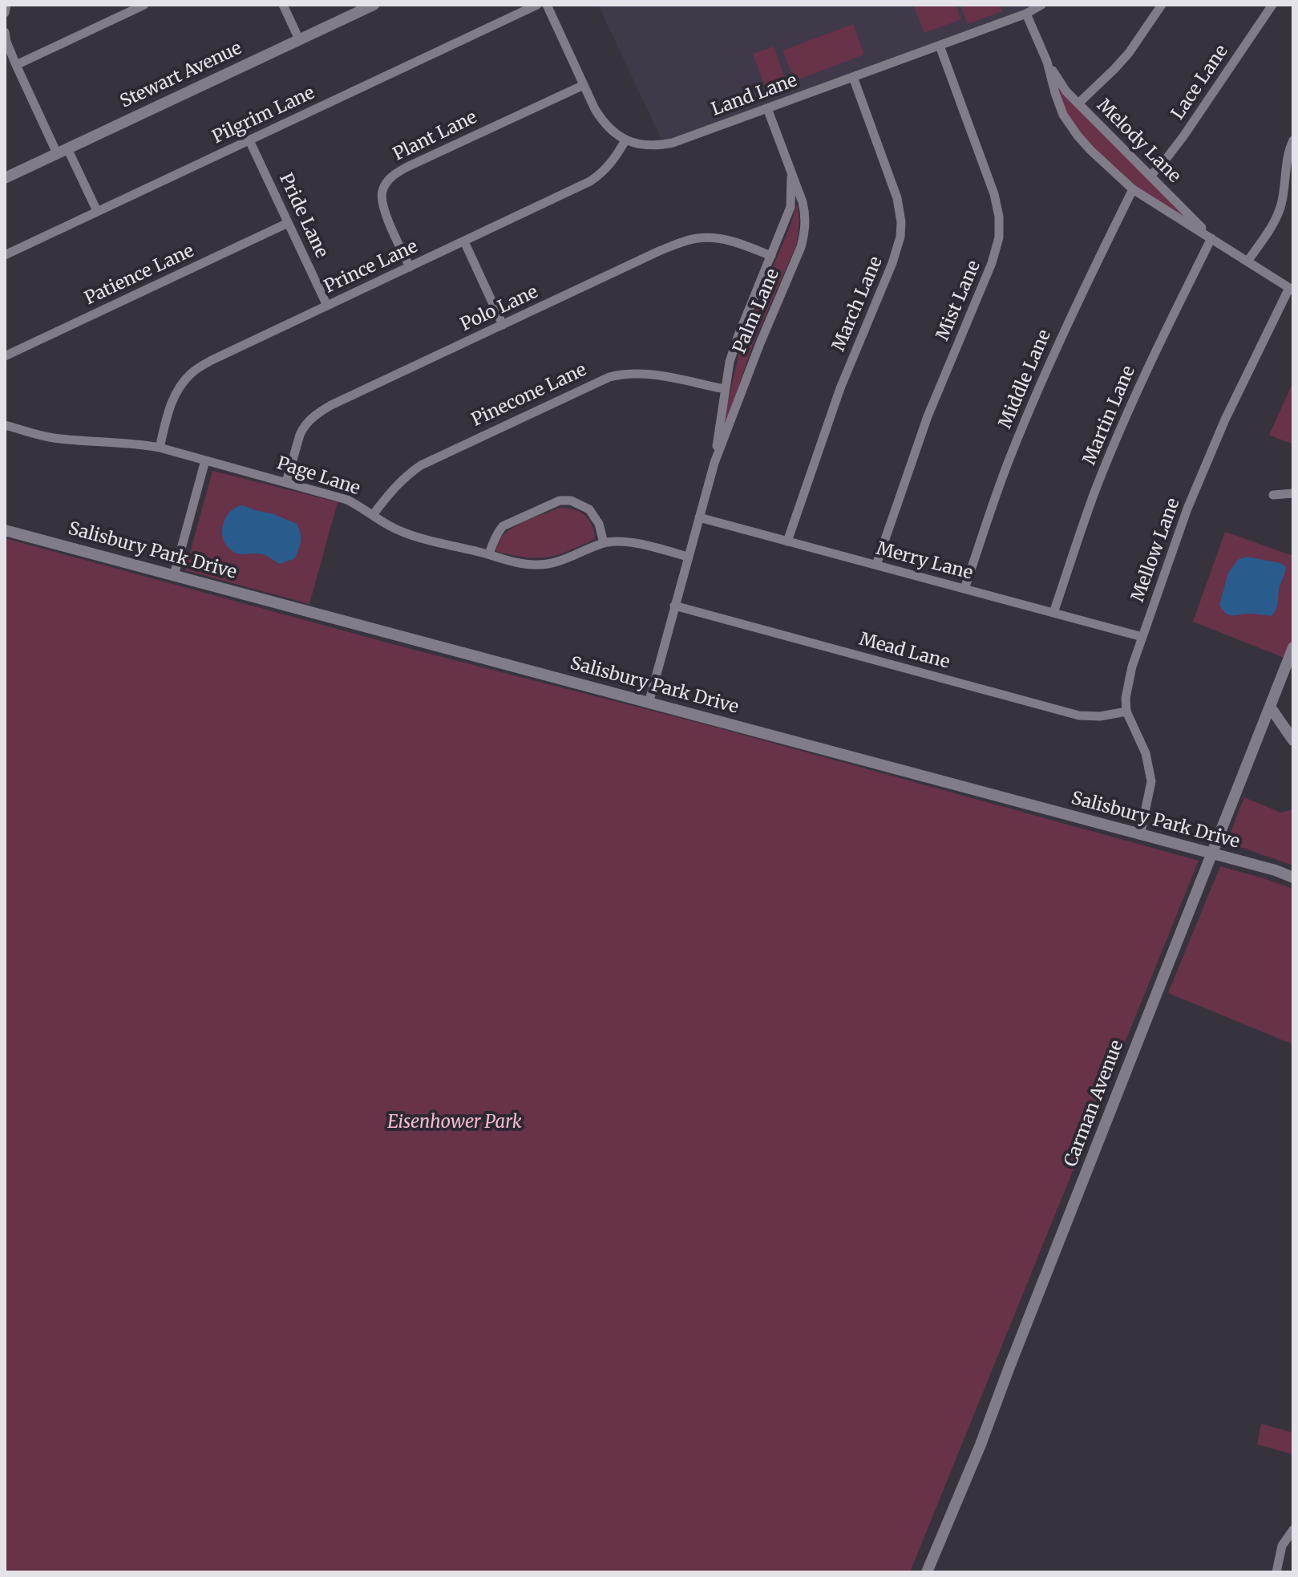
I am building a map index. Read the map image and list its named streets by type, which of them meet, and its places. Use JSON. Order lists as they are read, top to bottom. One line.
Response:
{"streets":{"main road":["Stewart Avenue","Salisbury Park Drive","Carman Avenue"],"street":["Lace Lane","Land Lane","Pilgrim Lane","Plant Lane","Melody Lane","Pride Lane","Prince Lane","Patience Lane","Mist Lane","March Lane","Polo Lane","Palm Lane","Middle Lane","Pinecone Lane","Martin Lane","Page Lane","Mellow Lane","Merry Lane","Mead Lane"]},"crossings":[["Lace Lane","Melody Lane"],["Land Lane","Melody Lane"],["Land Lane","Prince Lane"],["Land Lane","Mist Lane"],["Land Lane","March Lane"],["Land Lane","Palm Lane"],["Pilgrim Lane","Pride Lane"],["Plant Lane","Prince Lane"],["Melody Lane","Middle Lane"],["Melody Lane","Martin Lane"],["Melody Lane","Mellow Lane"],["Pride Lane","Prince Lane"],["Pride Lane","Patience Lane"],["Prince Lane","Page Lane"],["Mist Lane","Merry Lane"],["March Lane","Merry Lane"],["Polo Lane","Palm Lane"],["Polo Lane","Page Lane"],["Palm Lane","Pinecone Lane"],["Palm Lane","Page Lane"],["Palm Lane","Salisbury Park Drive"],["Palm Lane","Merry Lane"],["Palm Lane","Mead Lane"],["Middle Lane","Merry Lane"],["Pinecone Lane","Page Lane"],["Martin Lane","Merry Lane"],["Mellow Lane","Salisbury Park Drive"],["Mellow Lane","Merry Lane"],["Mellow Lane","Mead Lane"],["Salisbury Park Drive","Carman Avenue"]],"parks":["Eisenhower Park"]}
